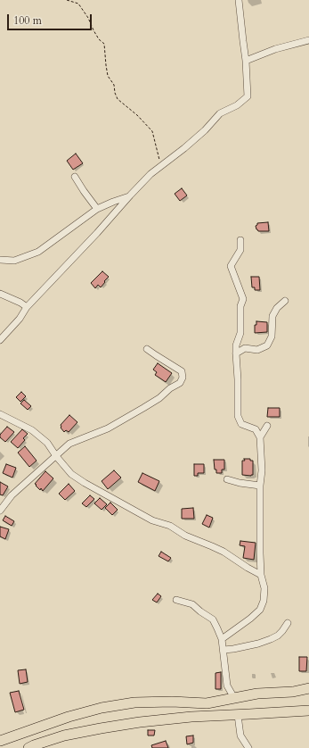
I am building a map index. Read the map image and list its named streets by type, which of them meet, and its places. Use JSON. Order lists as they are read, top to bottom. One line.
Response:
{"scale_bar":"100 m"}
